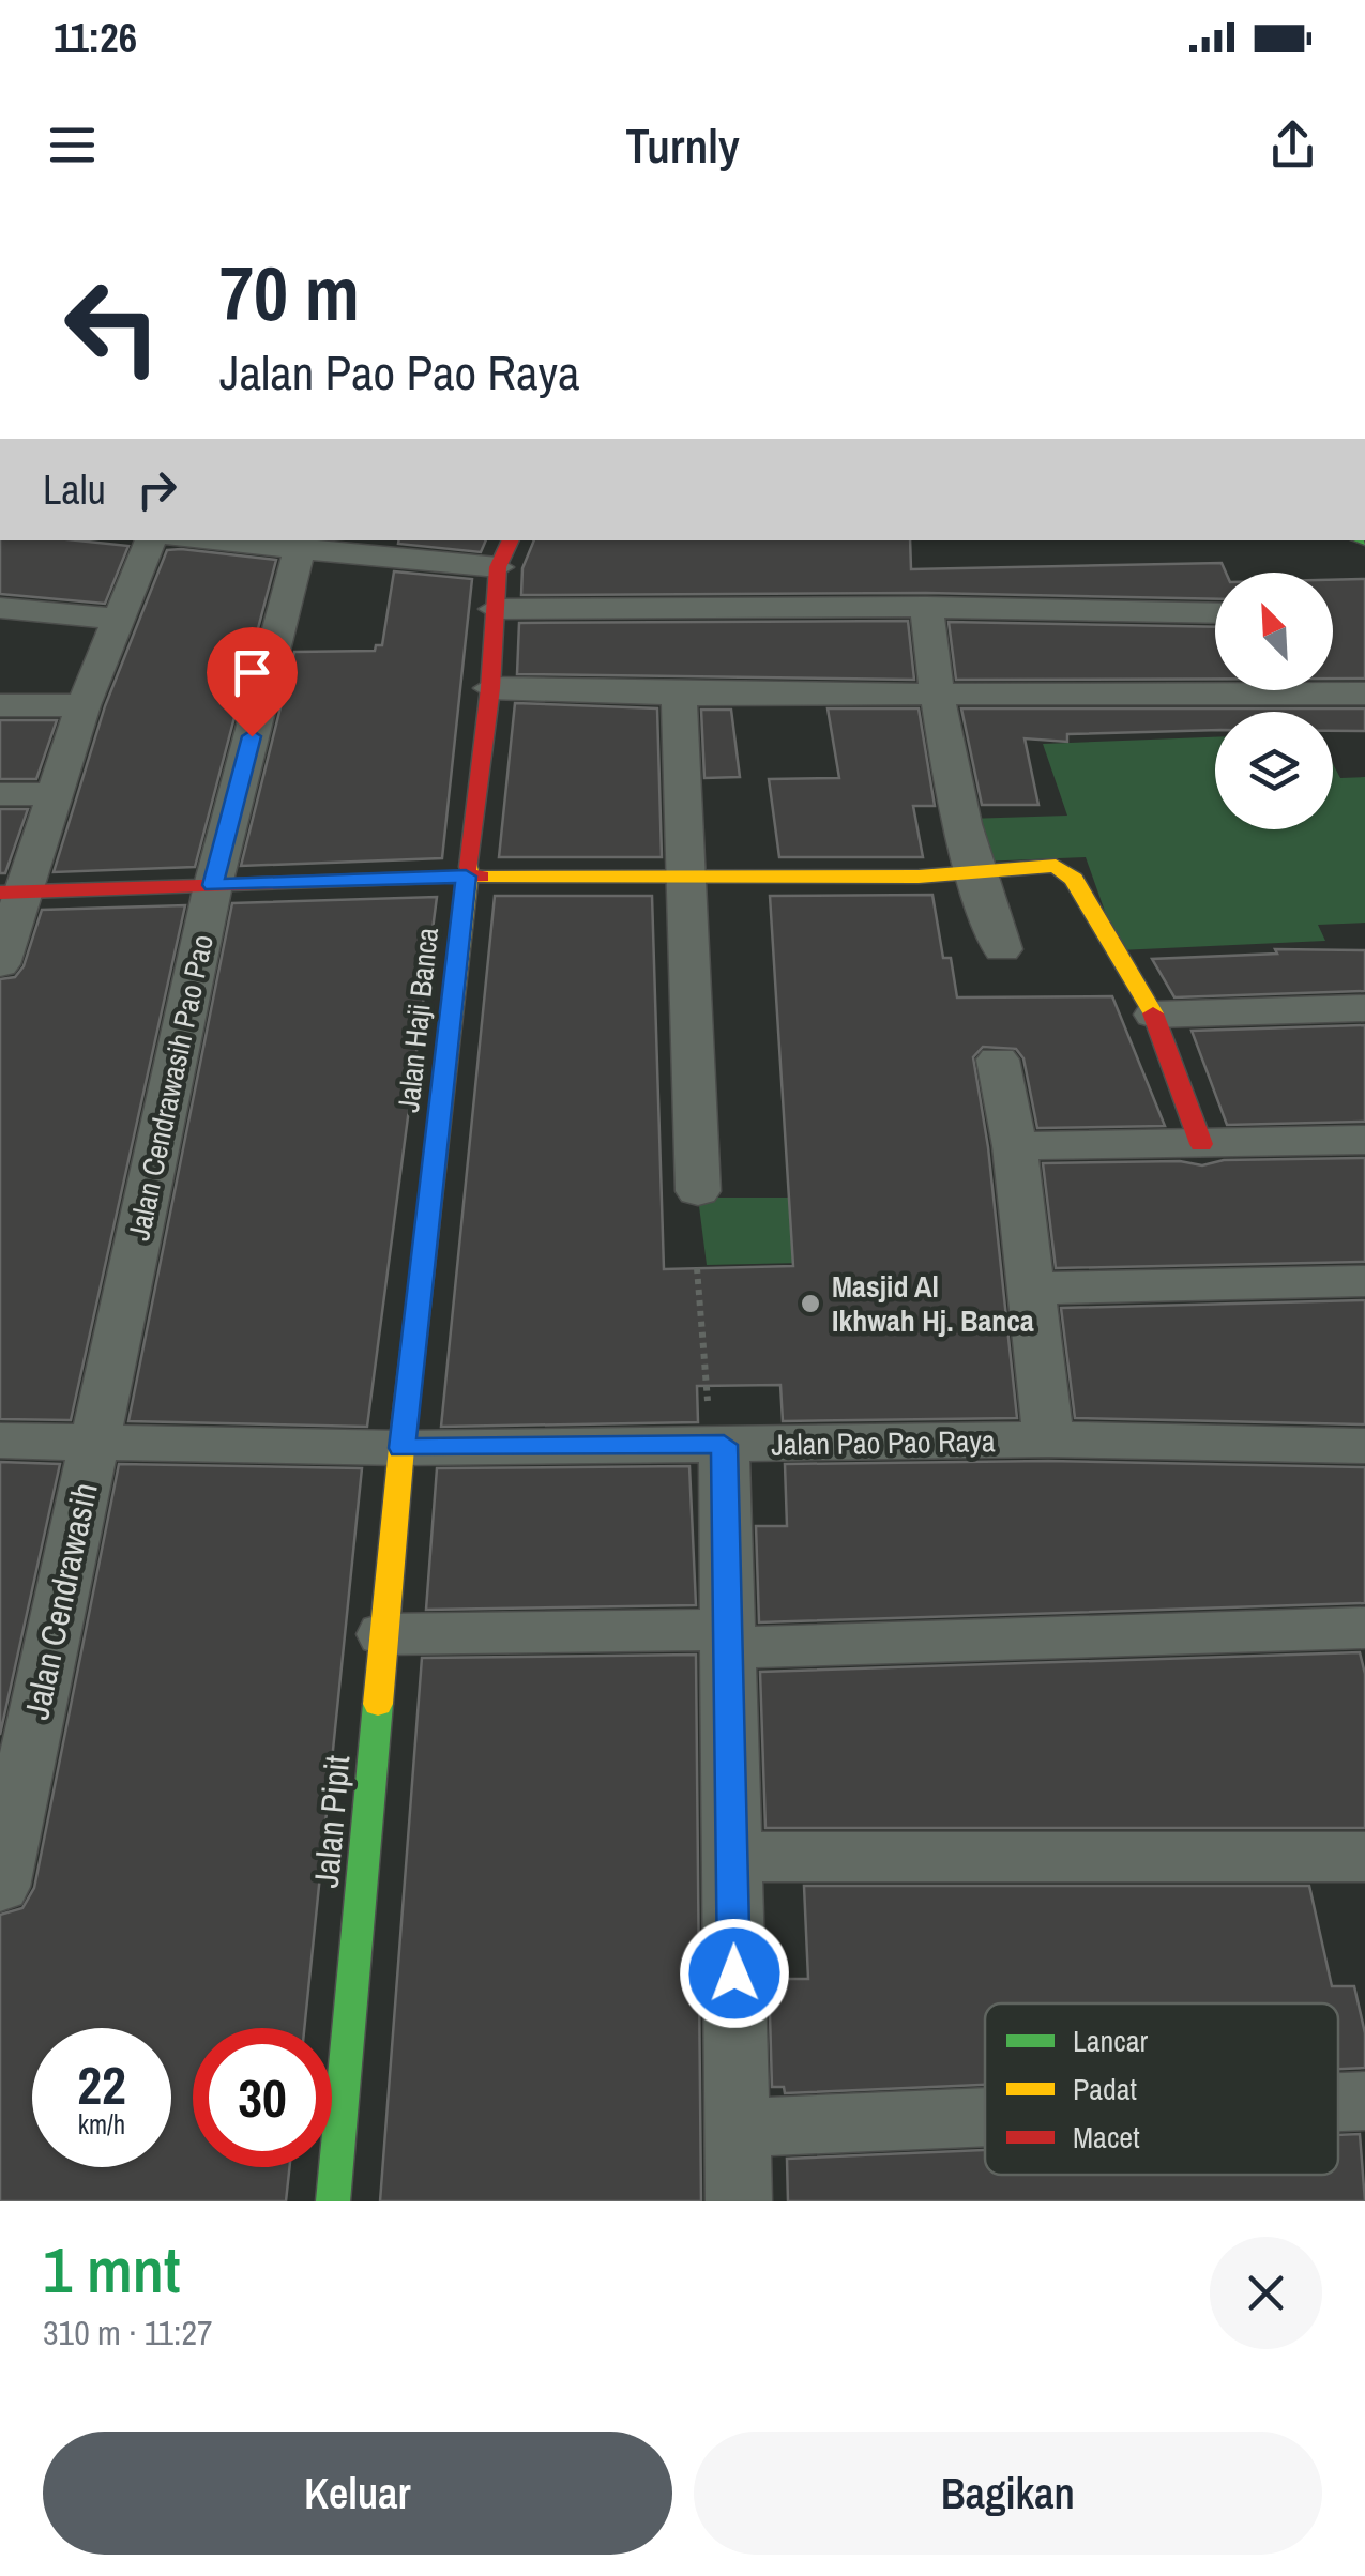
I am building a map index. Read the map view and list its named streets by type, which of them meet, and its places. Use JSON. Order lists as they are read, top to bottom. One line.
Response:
{"streets":{"street":["Jalan Haji Banca","Jalan Cendrawasih Pao Pao","Jalan Pao Pao Raya","Jalan Cendrawasih","Jalan Pipit"]},"crossings":[["Jalan Haji Banca","Jalan Pao Pao Raya"],["Jalan Haji Banca","Jalan Pipit"],["Jalan Cendrawasih Pao Pao","Jalan Pao Pao Raya"],["Jalan Cendrawasih Pao Pao","Jalan Cendrawasih"],["Jalan Pao Pao Raya","Jalan Cendrawasih"],["Jalan Pao Pao Raya","Jalan Pipit"]],"places":["Masjid Al Ikhwah Hj. Banca"],"legend":["Lancar","Padat","Macet"],"north":"top left","page":{"status":"11:26","header":"Turnly","turn":["70 m","Jalan Pao Pao Raya"],"then":"Lalu","speed":"22 km/h","limit":"30","heading":["1 mnt","310 m · 11:27"],"buttons":["Keluar","Bagikan"]}}
